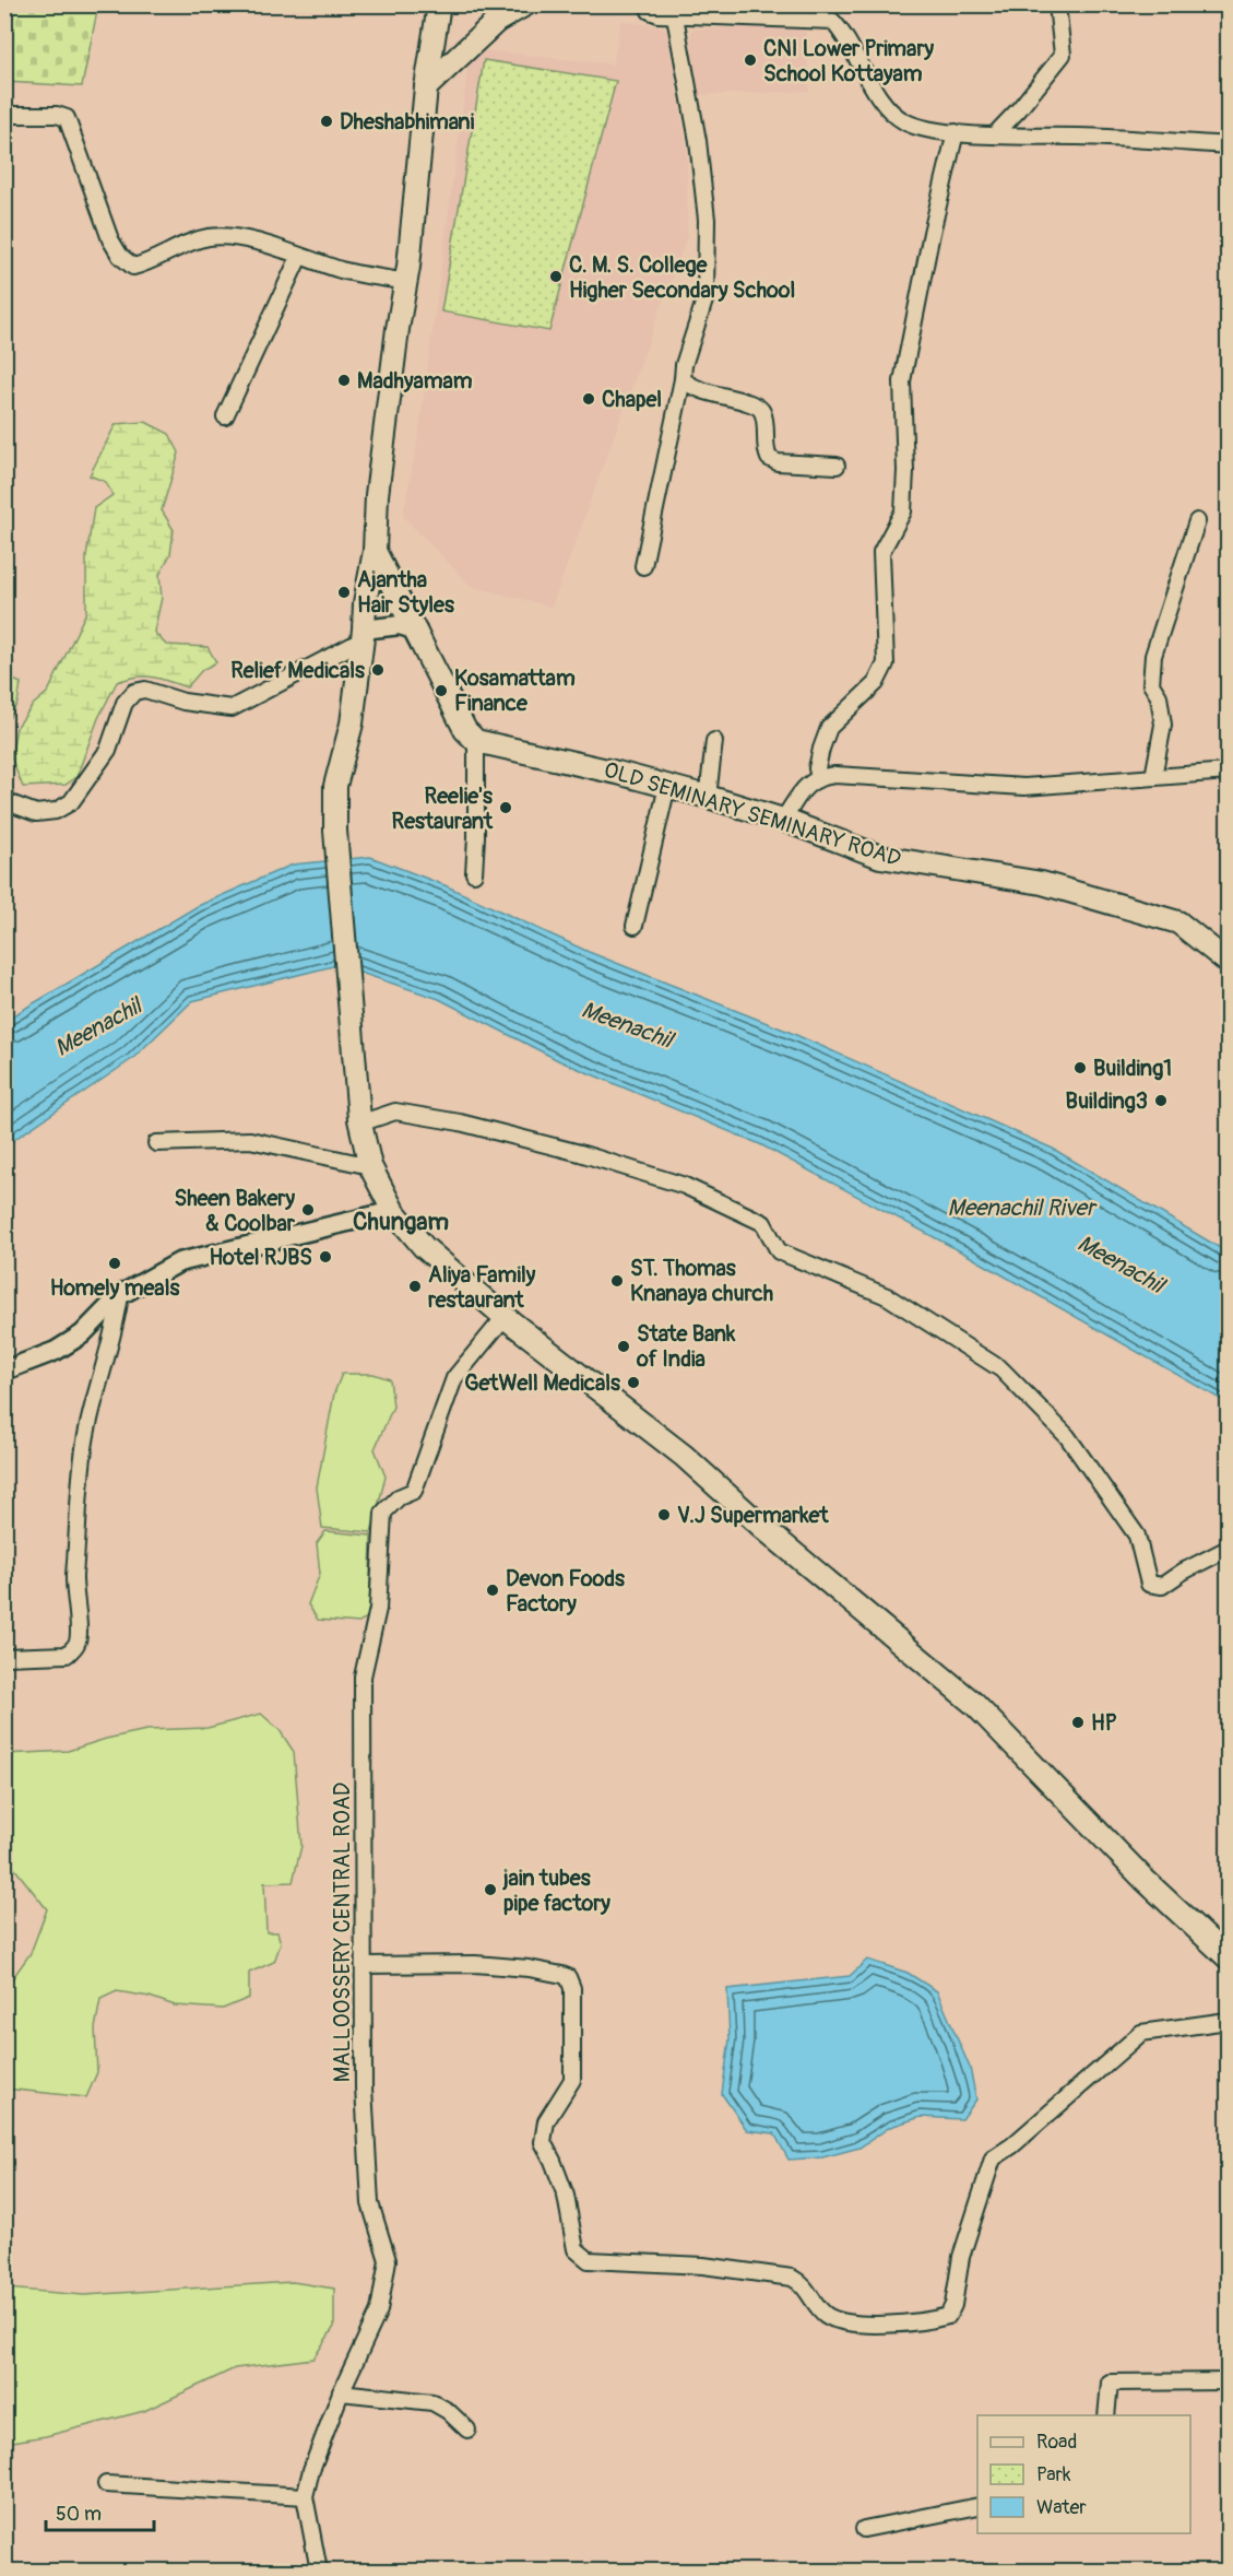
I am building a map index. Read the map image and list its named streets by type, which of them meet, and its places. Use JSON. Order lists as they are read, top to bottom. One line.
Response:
{"streets":{"main road":["OLD SEMINARY SEMINARY ROAD"],"street":["MALLOOSSERY CENTRAL ROAD"]},"districts":["Chungam"],"water":["Meenachil","Meenachil River"],"places":["CNI Lower Primary School Kottayam","Dheshabhimani","C. M. S. College Higher Secondary School","Madhyamam","Chapel","Ajantha Hair Styles","Relief Medicals","Kosamattam Finance","Reelie's Restaurant","Building1","Building3","Sheen Bakery & Coolbar","Hotel RJBS","Homely meals","ST. Thomas Knanaya church","Aliya Family restaurant","State Bank of India","GetWell Medicals","V.J Supermarket","Devon Foods Factory","HP","jain tubes pipe factory"],"legend":["Road","Park","Water"],"scale_bar":"50 m"}
